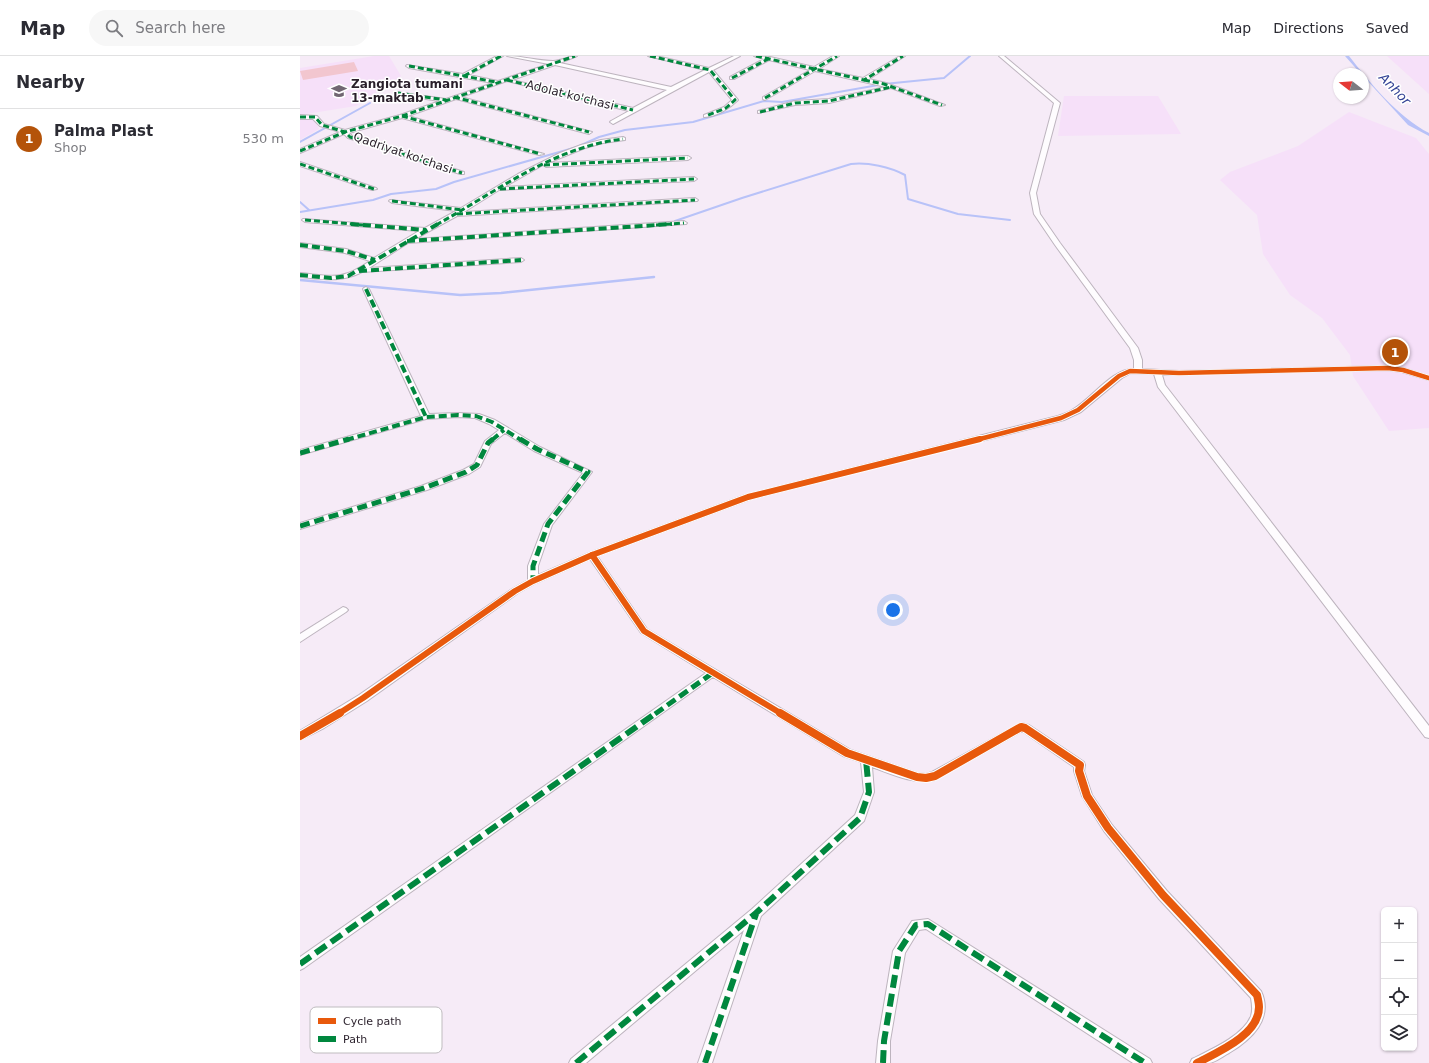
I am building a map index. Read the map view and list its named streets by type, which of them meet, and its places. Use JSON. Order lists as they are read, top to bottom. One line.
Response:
{"streets":{"street":["Adolat ko'chasi","Qadriyat ko'chasi"]},"water":["Anhor"],"places":{"school or university":["Zangiota tumani 13-maktab"]},"legend":["Cycle path","Path"],"north":"left","page":{"header":"Map","search":"Search here","nav":["Map","Directions","Saved"],"heading":"Nearby","list":[{"mark":"1","name":"Palma Plast","note":"Shop","value":"530 m"}],"pins":"1","map_buttons":["+","−"]}}
